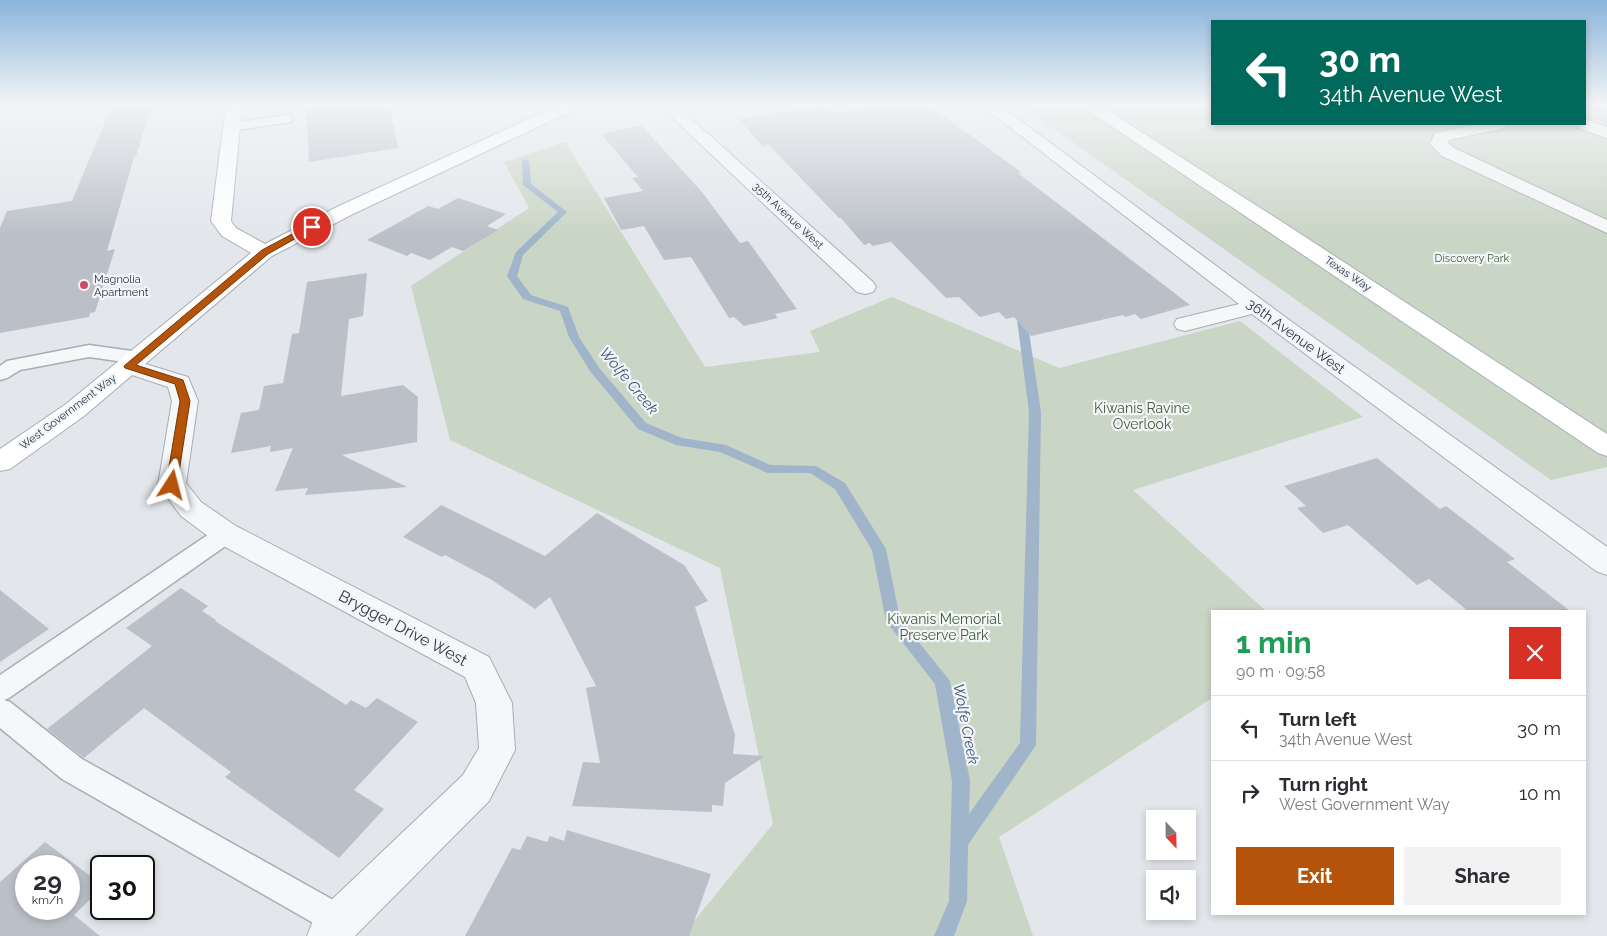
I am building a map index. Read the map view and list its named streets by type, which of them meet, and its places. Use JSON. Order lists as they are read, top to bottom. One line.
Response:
{"streets":{"street":["35th Avenue West","Texas Way","36th Avenue West","West Government Way","Brygger Drive West"]},"crossings":[["West Government Way","Brygger Drive West"]],"water":["Wolfe Creek"],"parks":["Discovery Park","Kiwanis Ravine Overlook","Kiwanis Memorial Preserve Park"],"places":["Magnolia Apartment"],"north":"bottom","page":{"turn":["30 m","34th Avenue West"],"heading":["1 min","90 m · 09:58"],"list":[{"name":"Turn left","note":"34th Avenue West","value":"30 m"},{"name":"Turn right","note":"West Government Way","value":"10 m"}],"buttons":["Exit","Share"],"speed":"29 km/h","limit":"30"}}
